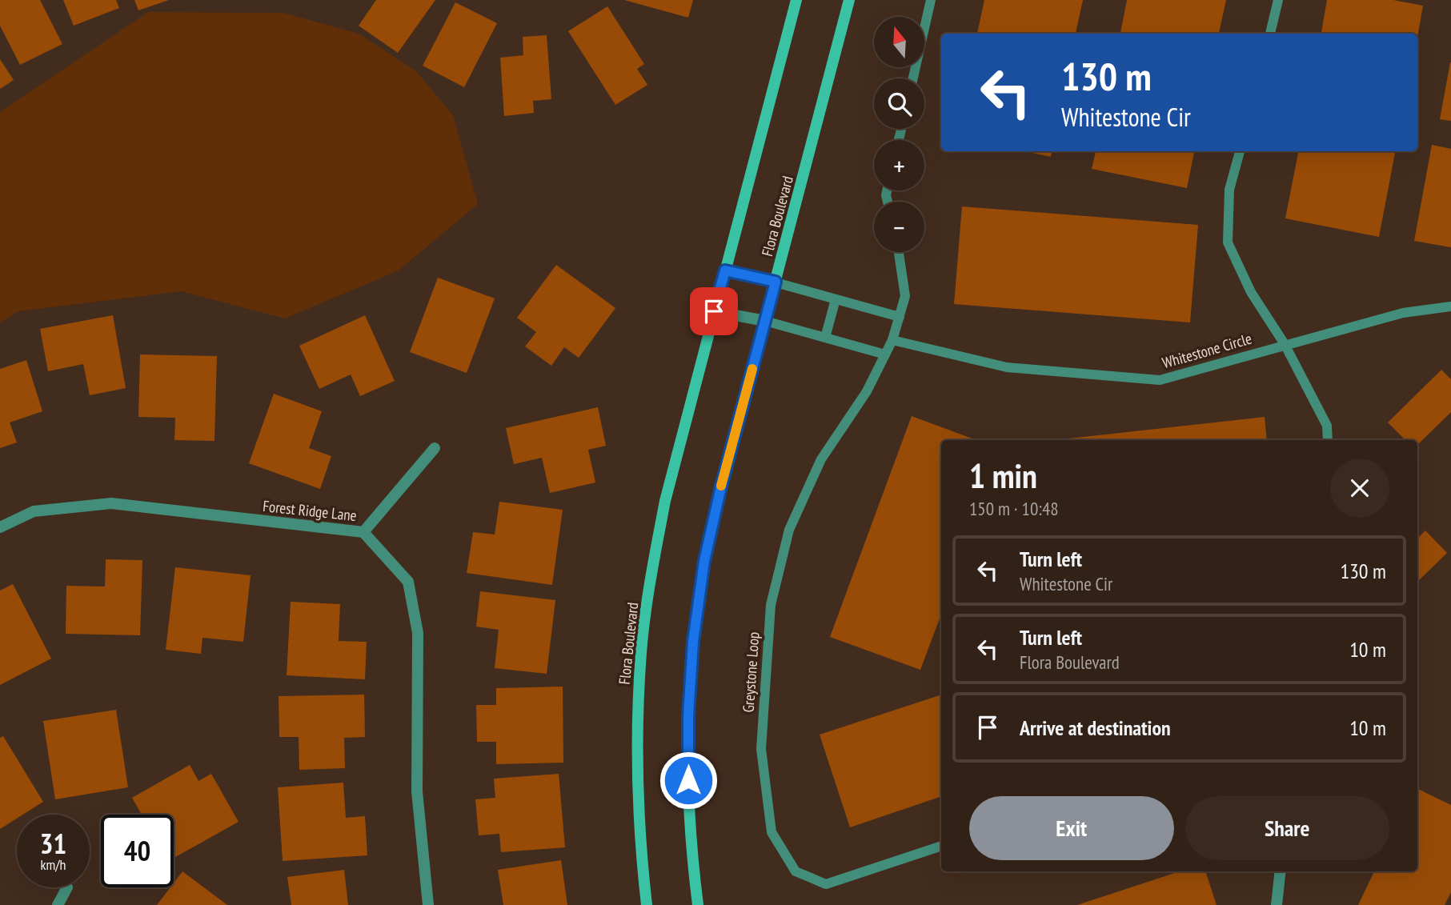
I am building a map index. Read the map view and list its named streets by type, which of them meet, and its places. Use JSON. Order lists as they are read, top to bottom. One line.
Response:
{"streets":{"street":["Flora Boulevard","Forest Ridge Lane"],"lane":["Whitestone Circle","Greystone Loop"]},"crossings":[["Whitestone Circle","Greystone Loop"]],"north":"top","page":{"map_buttons":["+","−"],"turn":["130 m","Whitestone Cir"],"heading":["1 min","150 m · 10:48"],"list":[{"name":"Turn left","note":"Whitestone Cir","value":"130 m"},{"name":"Turn left","note":"Flora Boulevard","value":"10 m"},{"name":"Arrive at destination","value":"10 m"}],"buttons":["Exit","Share"],"speed":"31 km/h","limit":"40"}}
